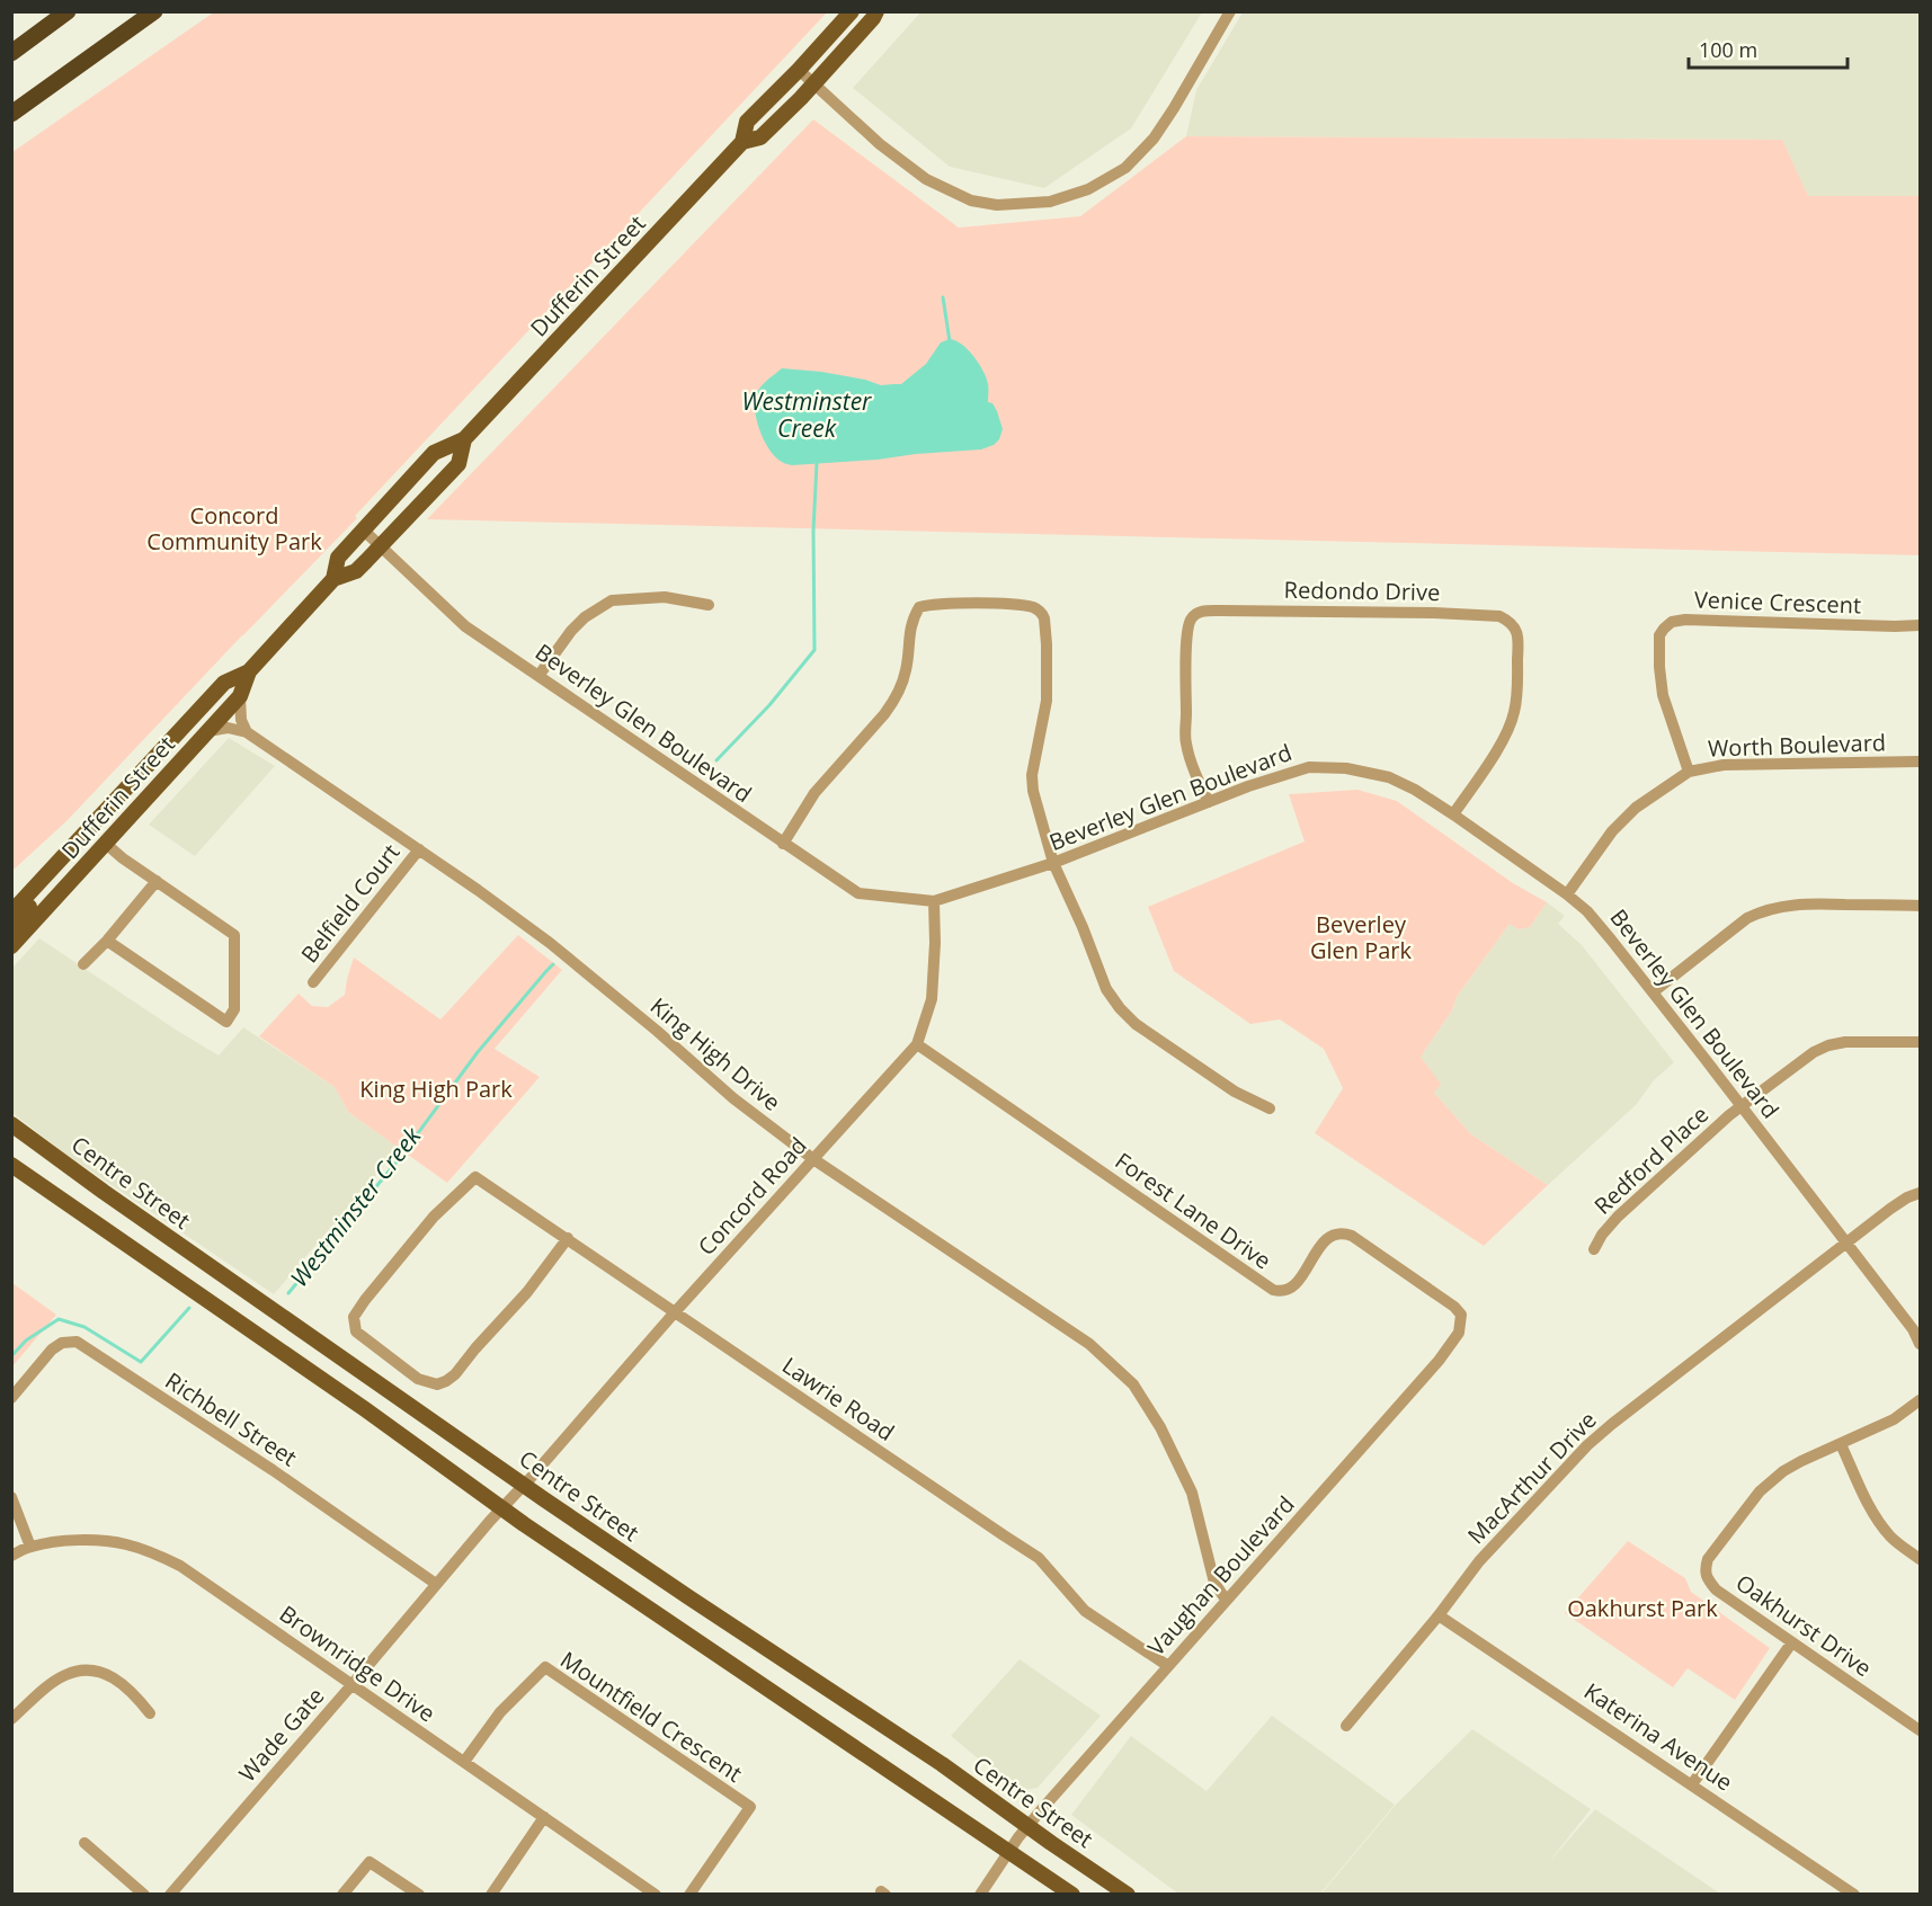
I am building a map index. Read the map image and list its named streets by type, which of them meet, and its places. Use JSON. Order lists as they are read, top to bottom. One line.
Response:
{"streets":{"main road":["Dufferin Street","Centre Street"],"street":["Redondo Drive","Venice Crescent","Beverley Glen Boulevard","Worth Boulevard","Belfield Court","King High Drive","Redford Place","Concord Road","Forest Lane Drive","Lawrie Road","Richbell Street","MacArthur Drive","Vaughan Boulevard","Oakhurst Drive","Brownridge Drive","Mountfield Crescent","Wade Gate","Katerina Avenue"]},"crossings":[["Dufferin Street","Beverley Glen Boulevard"],["Redondo Drive","Beverley Glen Boulevard"],["Venice Crescent","Worth Boulevard"],["Beverley Glen Boulevard","Worth Boulevard"],["Beverley Glen Boulevard","Redford Place"],["Beverley Glen Boulevard","Concord Road"],["Beverley Glen Boulevard","MacArthur Drive"],["Belfield Court","King High Drive"],["King High Drive","Concord Road"],["King High Drive","Vaughan Boulevard"],["Centre Street","Concord Road"],["Centre Street","Vaughan Boulevard"],["Concord Road","Forest Lane Drive"],["Concord Road","Lawrie Road"],["Concord Road","Wade Gate"],["Forest Lane Drive","Vaughan Boulevard"],["Lawrie Road","Vaughan Boulevard"],["Richbell Street","Wade Gate"],["MacArthur Drive","Katerina Avenue"],["Brownridge Drive","Mountfield Crescent"],["Brownridge Drive","Wade Gate"]],"water":["Westminster Creek"],"parks":["Concord Community Park","Beverley Glen Park","King High Park","Oakhurst Park"],"scale_bar":"100 m"}
